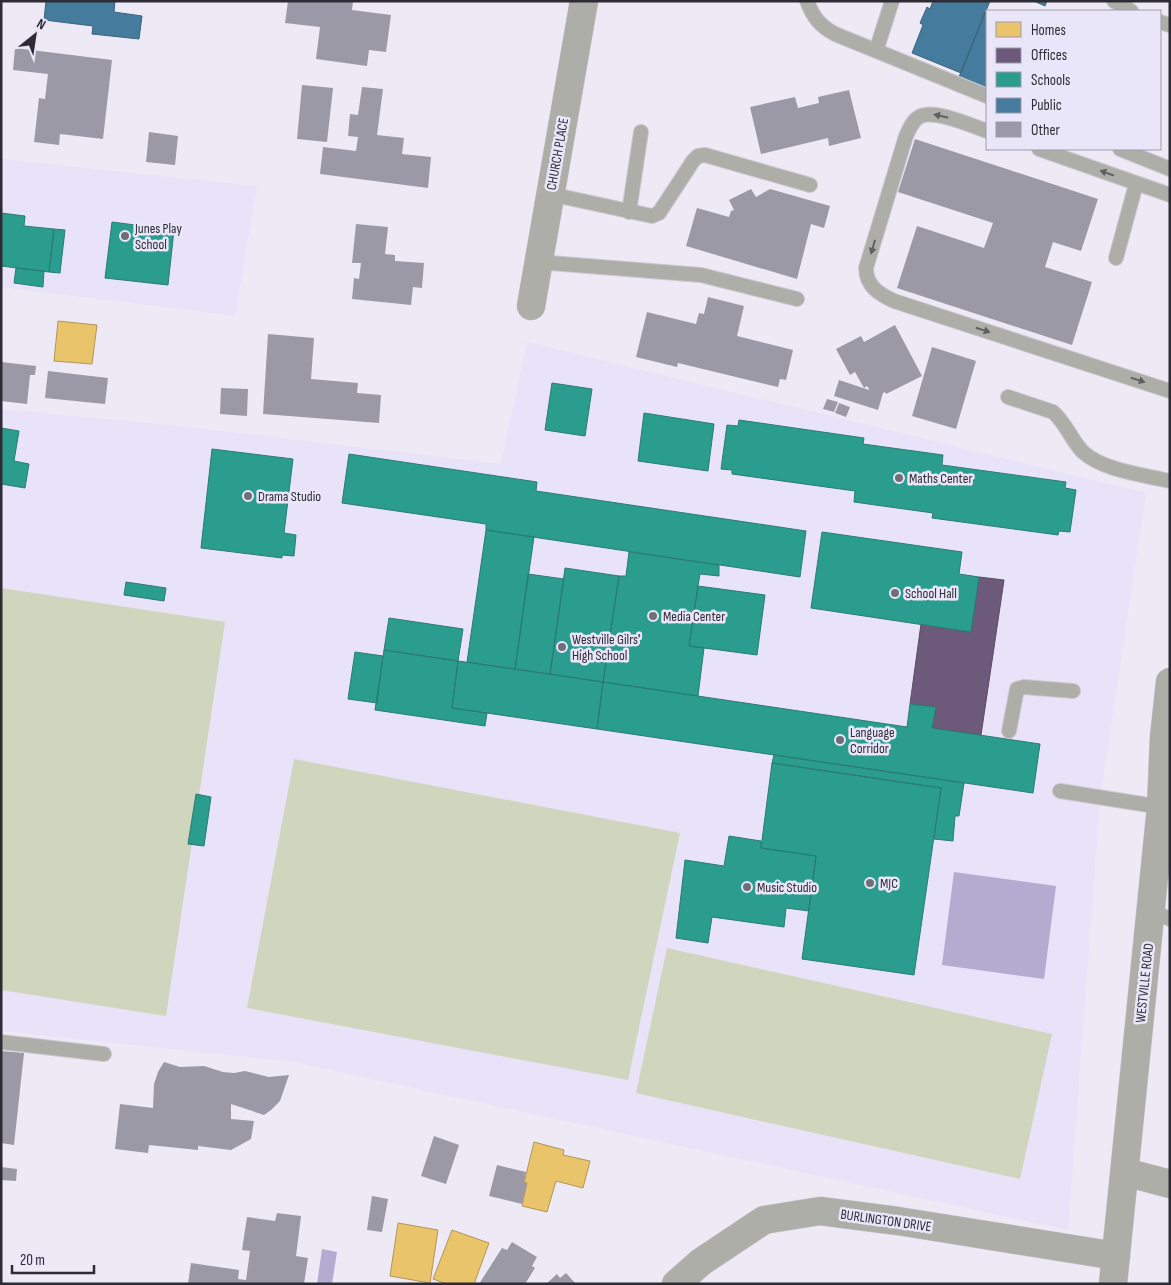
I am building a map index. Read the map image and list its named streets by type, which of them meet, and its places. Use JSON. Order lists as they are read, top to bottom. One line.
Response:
{"streets":{"street":["CHURCH PLACE","WESTVILLE ROAD","BURLINGTON DRIVE"]},"crossings":[["WESTVILLE ROAD","BURLINGTON DRIVE"]],"places":["Junes Play School","Maths Center","Drama Studio","School Hall","Media Center","Westville Gilrs' High School","Language Corridor","MJC","Music Studio"],"legend":["Homes","Offices","Schools","Public","Other"],"scale_bar":"20 m","north":"top right"}
